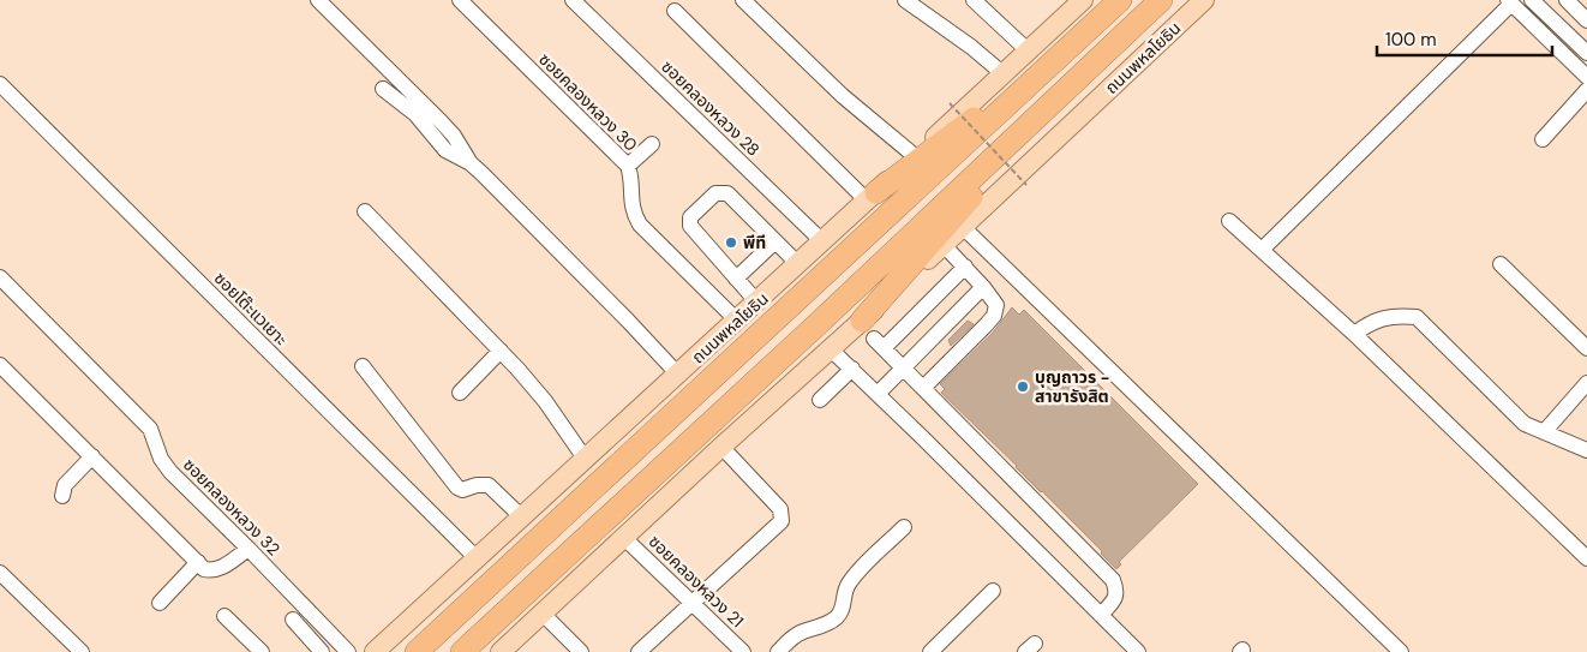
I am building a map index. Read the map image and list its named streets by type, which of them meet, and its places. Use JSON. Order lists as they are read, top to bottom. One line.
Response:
{"streets":{"highway":["ถนนพหลโยธิน"],"street":["ซอยคลองหลวง 30","ซอยคลองหลวง 28","ซอยโต๊ะแวเยาะ","ซอยคลองหลวง 32","ซอยคลองหลวง 21"]},"crossings":[["ถนนพหลโยธิน","ซอยคลองหลวง 30"],["ถนนพหลโยธิน","ซอยคลองหลวง 28"],["ถนนพหลโยธิน","ซอยโต๊ะแวเยาะ"],["ถนนพหลโยธิน","ซอยคลองหลวง 21"]],"places":["พีที","บุญถาวร - สาขารังสิต"],"scale_bar":"100 m"}
